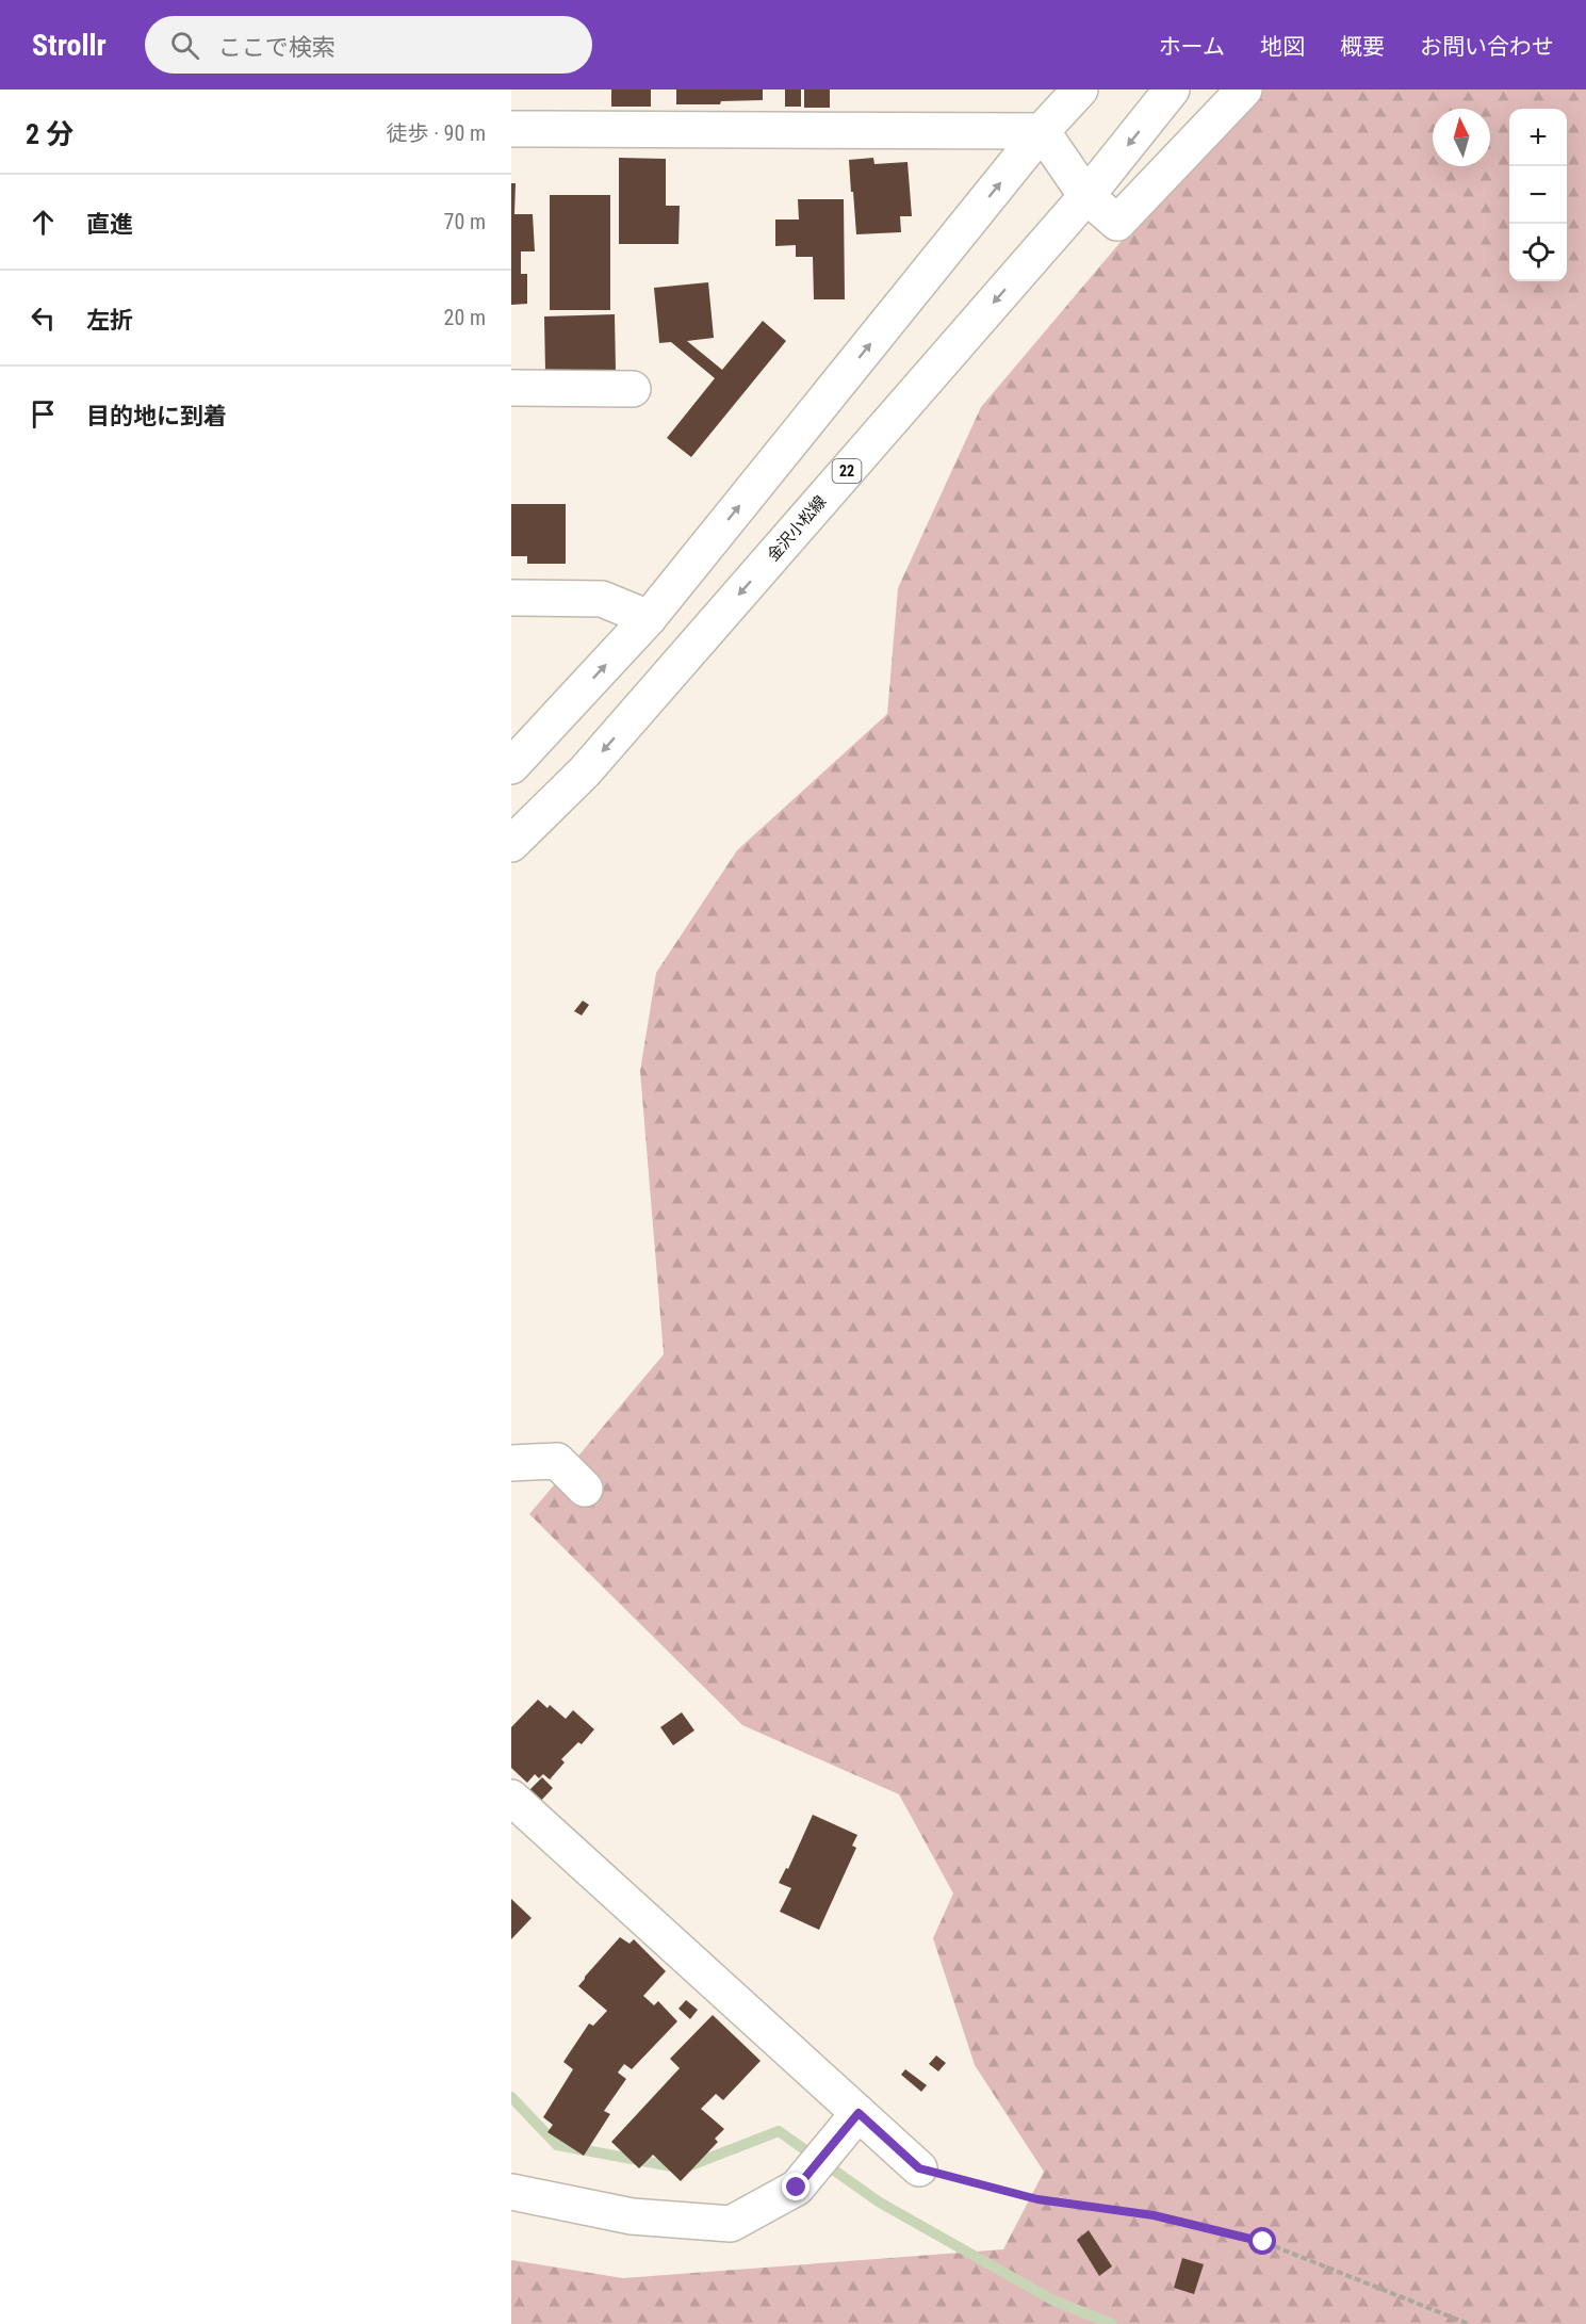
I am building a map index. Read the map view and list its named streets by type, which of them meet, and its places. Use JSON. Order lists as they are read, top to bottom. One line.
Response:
{"streets":{"street":["22","金沢小松線"]},"north":"top","page":{"header":"Strollr","search":"ここで検索","nav":["ホーム","地図","概要","お問い合わせ"],"heading":["2 分","徒歩 · 90 m"],"map_buttons":["+","−"],"list":[["直進","70 m"],["左折","20 m"],"目的地に到着"]}}
